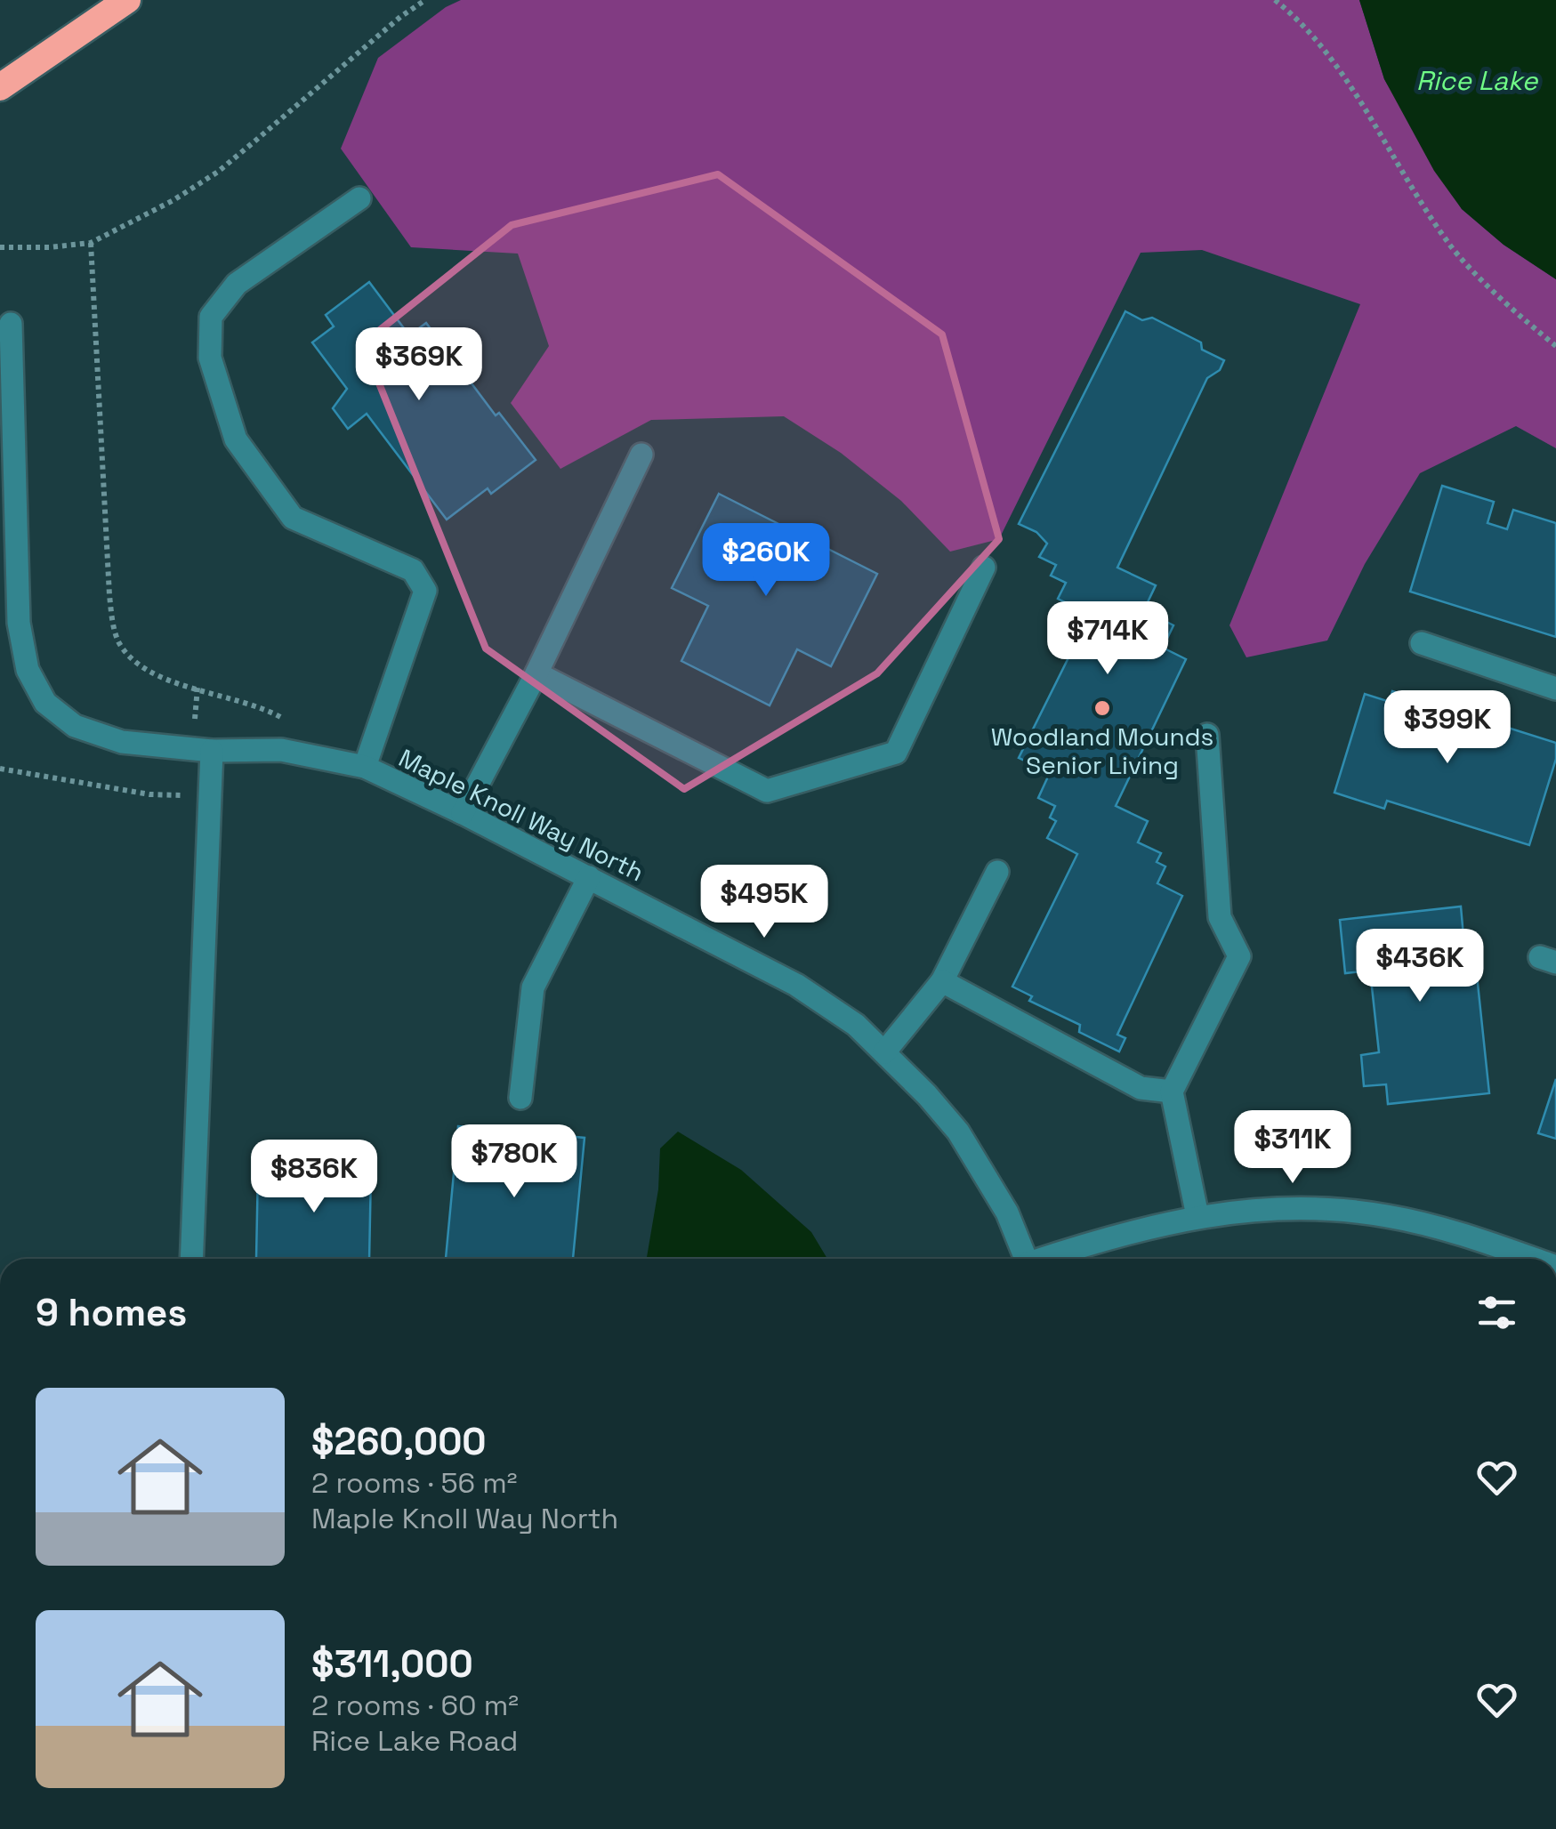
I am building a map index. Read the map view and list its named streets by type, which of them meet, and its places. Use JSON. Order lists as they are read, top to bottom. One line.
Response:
{"streets":{"street":["Maple Knoll Way North"]},"water":["Rice Lake"],"places":["Woodland Mounds Senior Living"],"page":{"price":["$369K","$260K","$714K","$399K","$495K","$436K","$311K","$780K","$836K"],"heading":"9 homes","list":[{"name":"$260,000","note":"2 rooms · 56 m² · Maple Knoll Way North"},{"name":"$311,000","note":"2 rooms · 60 m² · Rice Lake Road"}]}}
